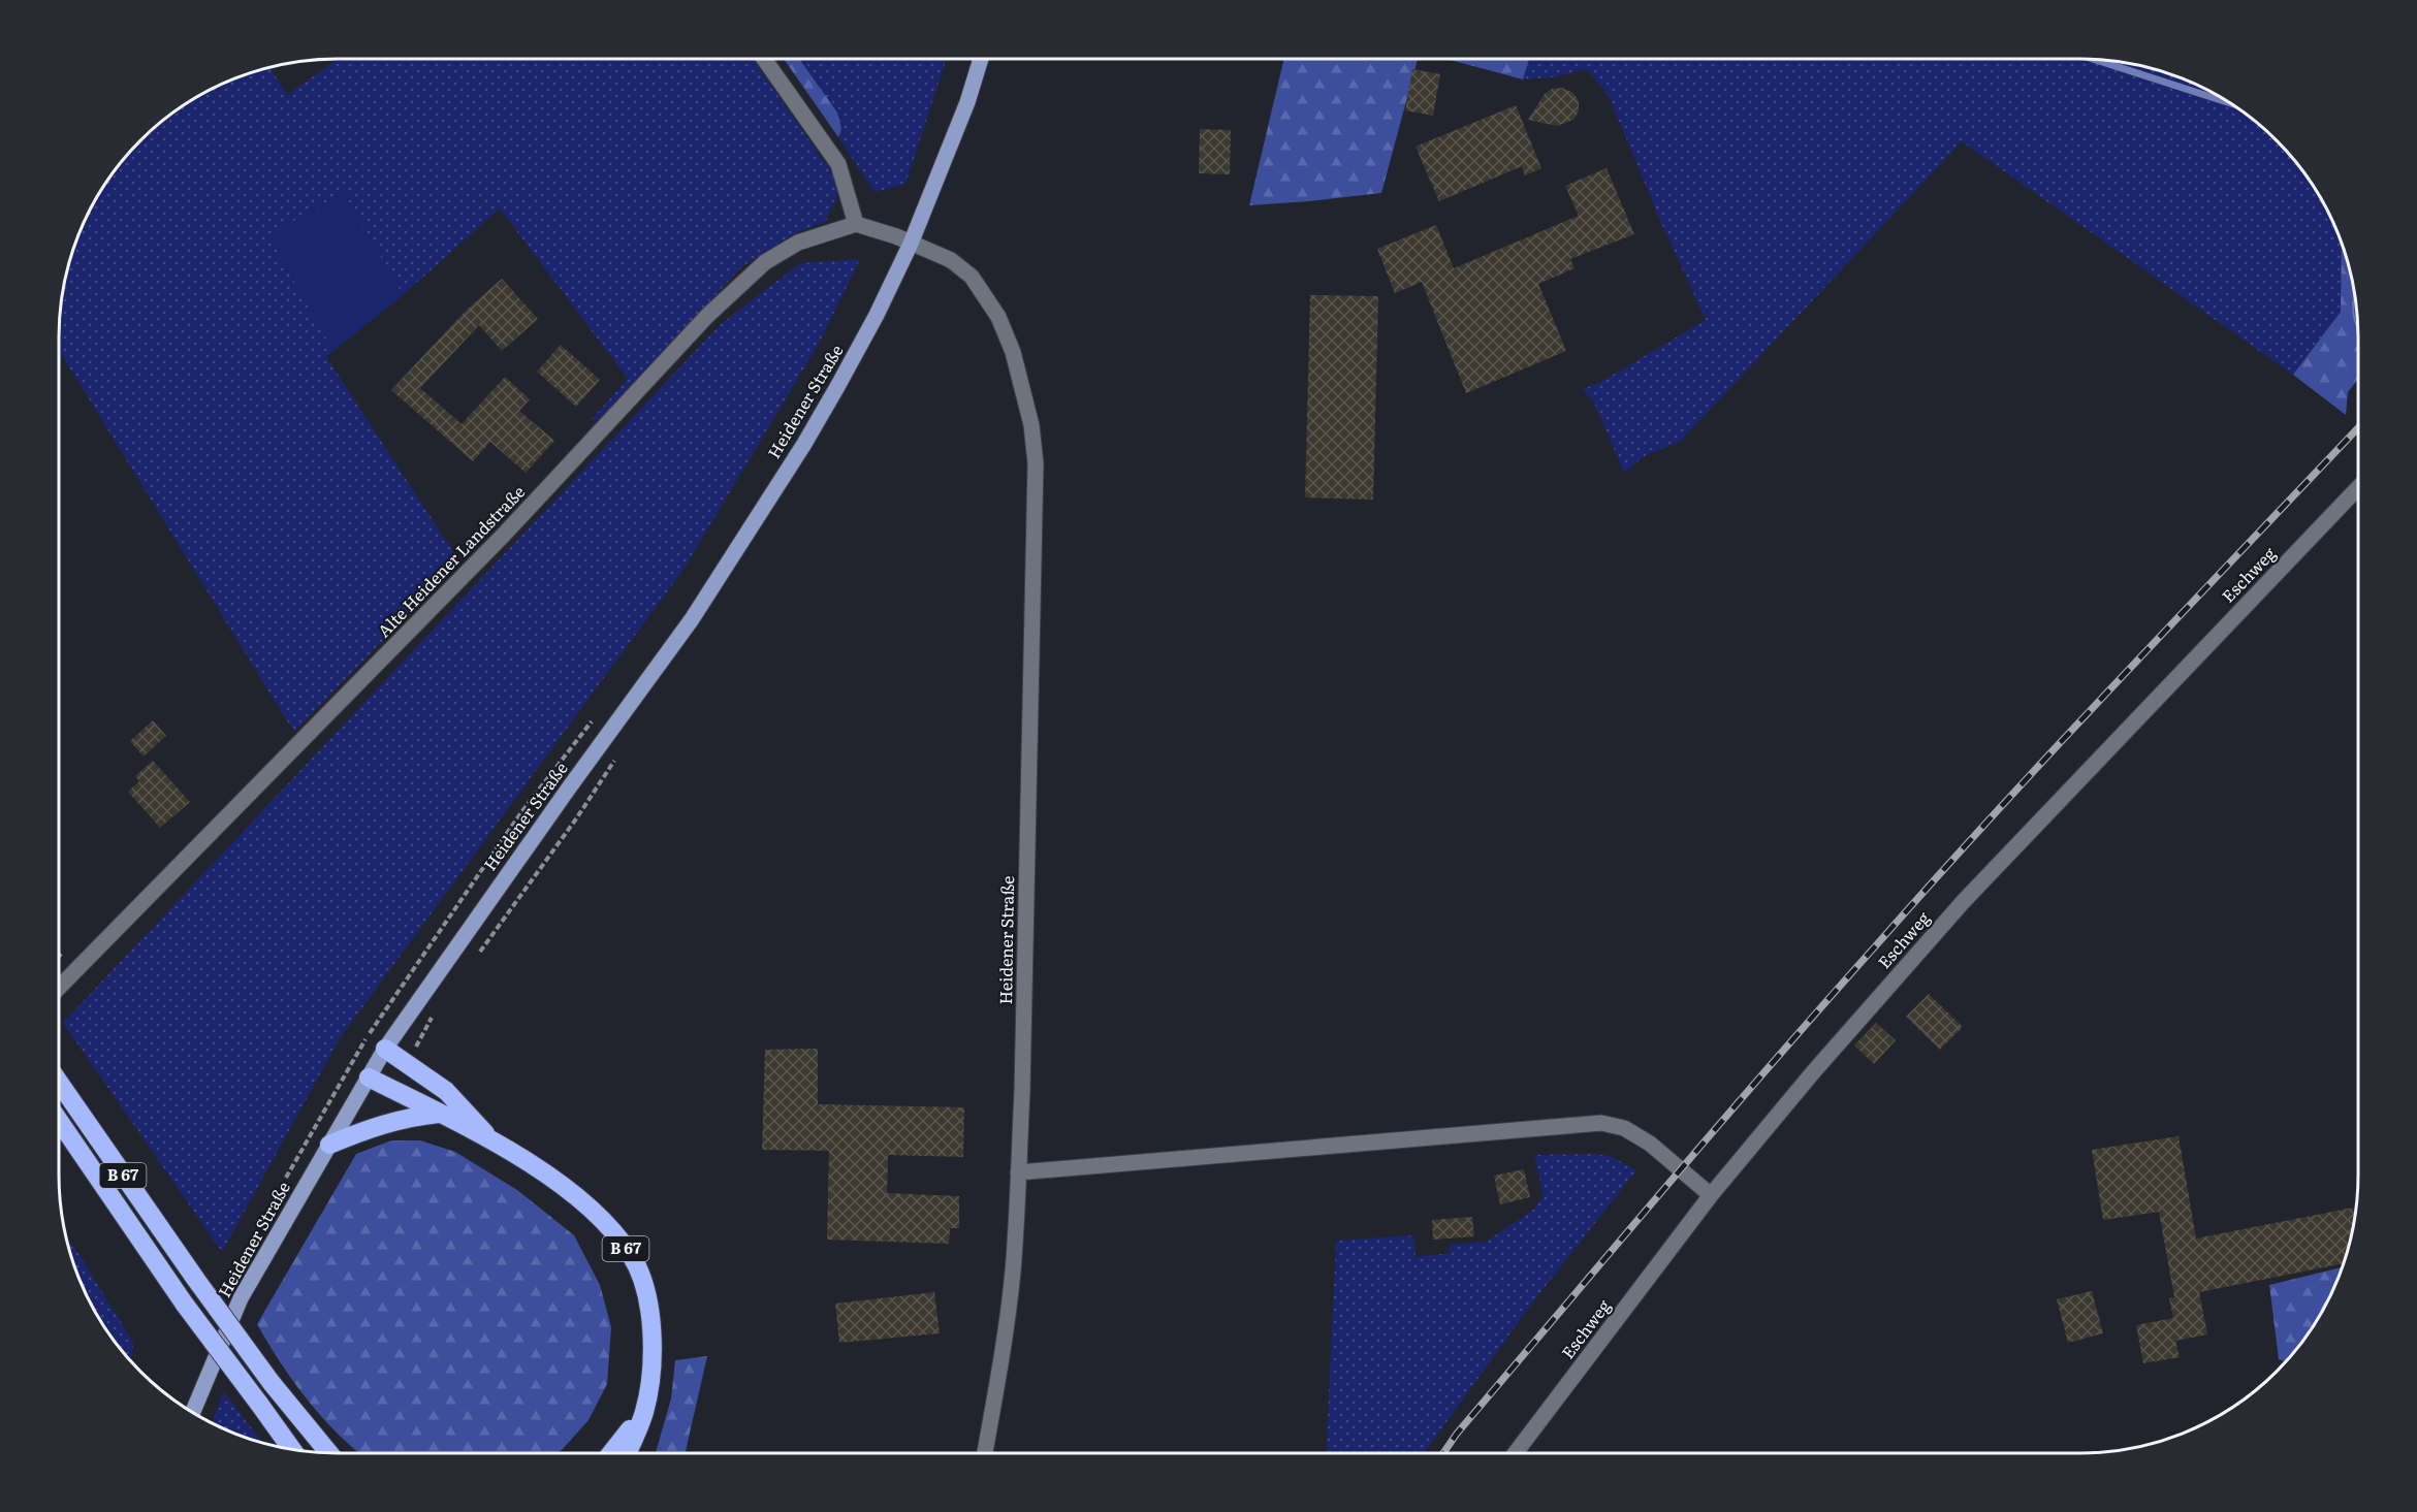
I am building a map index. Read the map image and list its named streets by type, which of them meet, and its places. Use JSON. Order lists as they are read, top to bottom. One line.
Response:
{"streets":{"highway":["B 67"],"main road":["Heidener Straße"],"street":["Alte Heidener Landstraße","Eschweg"]}}
